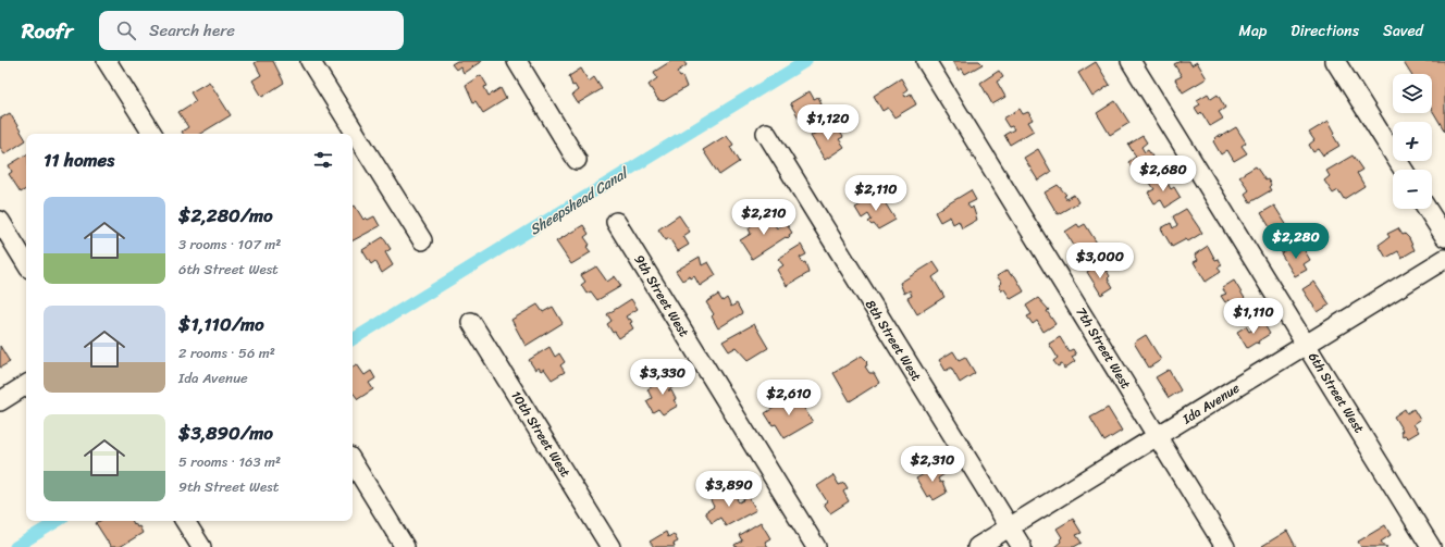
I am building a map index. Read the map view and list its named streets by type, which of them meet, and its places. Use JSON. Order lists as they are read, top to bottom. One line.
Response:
{"streets":{"street":["9th Street West","8th Street West","7th Street West","6th Street West","Ida Avenue","10th Street West"]},"crossings":[["8th Street West","Ida Avenue"],["7th Street West","Ida Avenue"],["6th Street West","Ida Avenue"]],"water":["Sheepshead Canal"],"page":{"header":"Roofr","search":"Search here","nav":["Map","Directions","Saved"],"map_buttons":["+","−"],"price":["$1,120","$2,680","$2,110","$2,210","$2,280","$3,000","$1,110","$3,330","$2,610","$2,310","$3,890"],"heading":"11 homes","list":[{"name":"$2,280/mo","note":"3 rooms · 107 m² · 6th Street West"},{"name":"$1,110/mo","note":"2 rooms · 56 m² · Ida Avenue"},{"name":"$3,890/mo","note":"5 rooms · 163 m² · 9th Street West"}]}}
